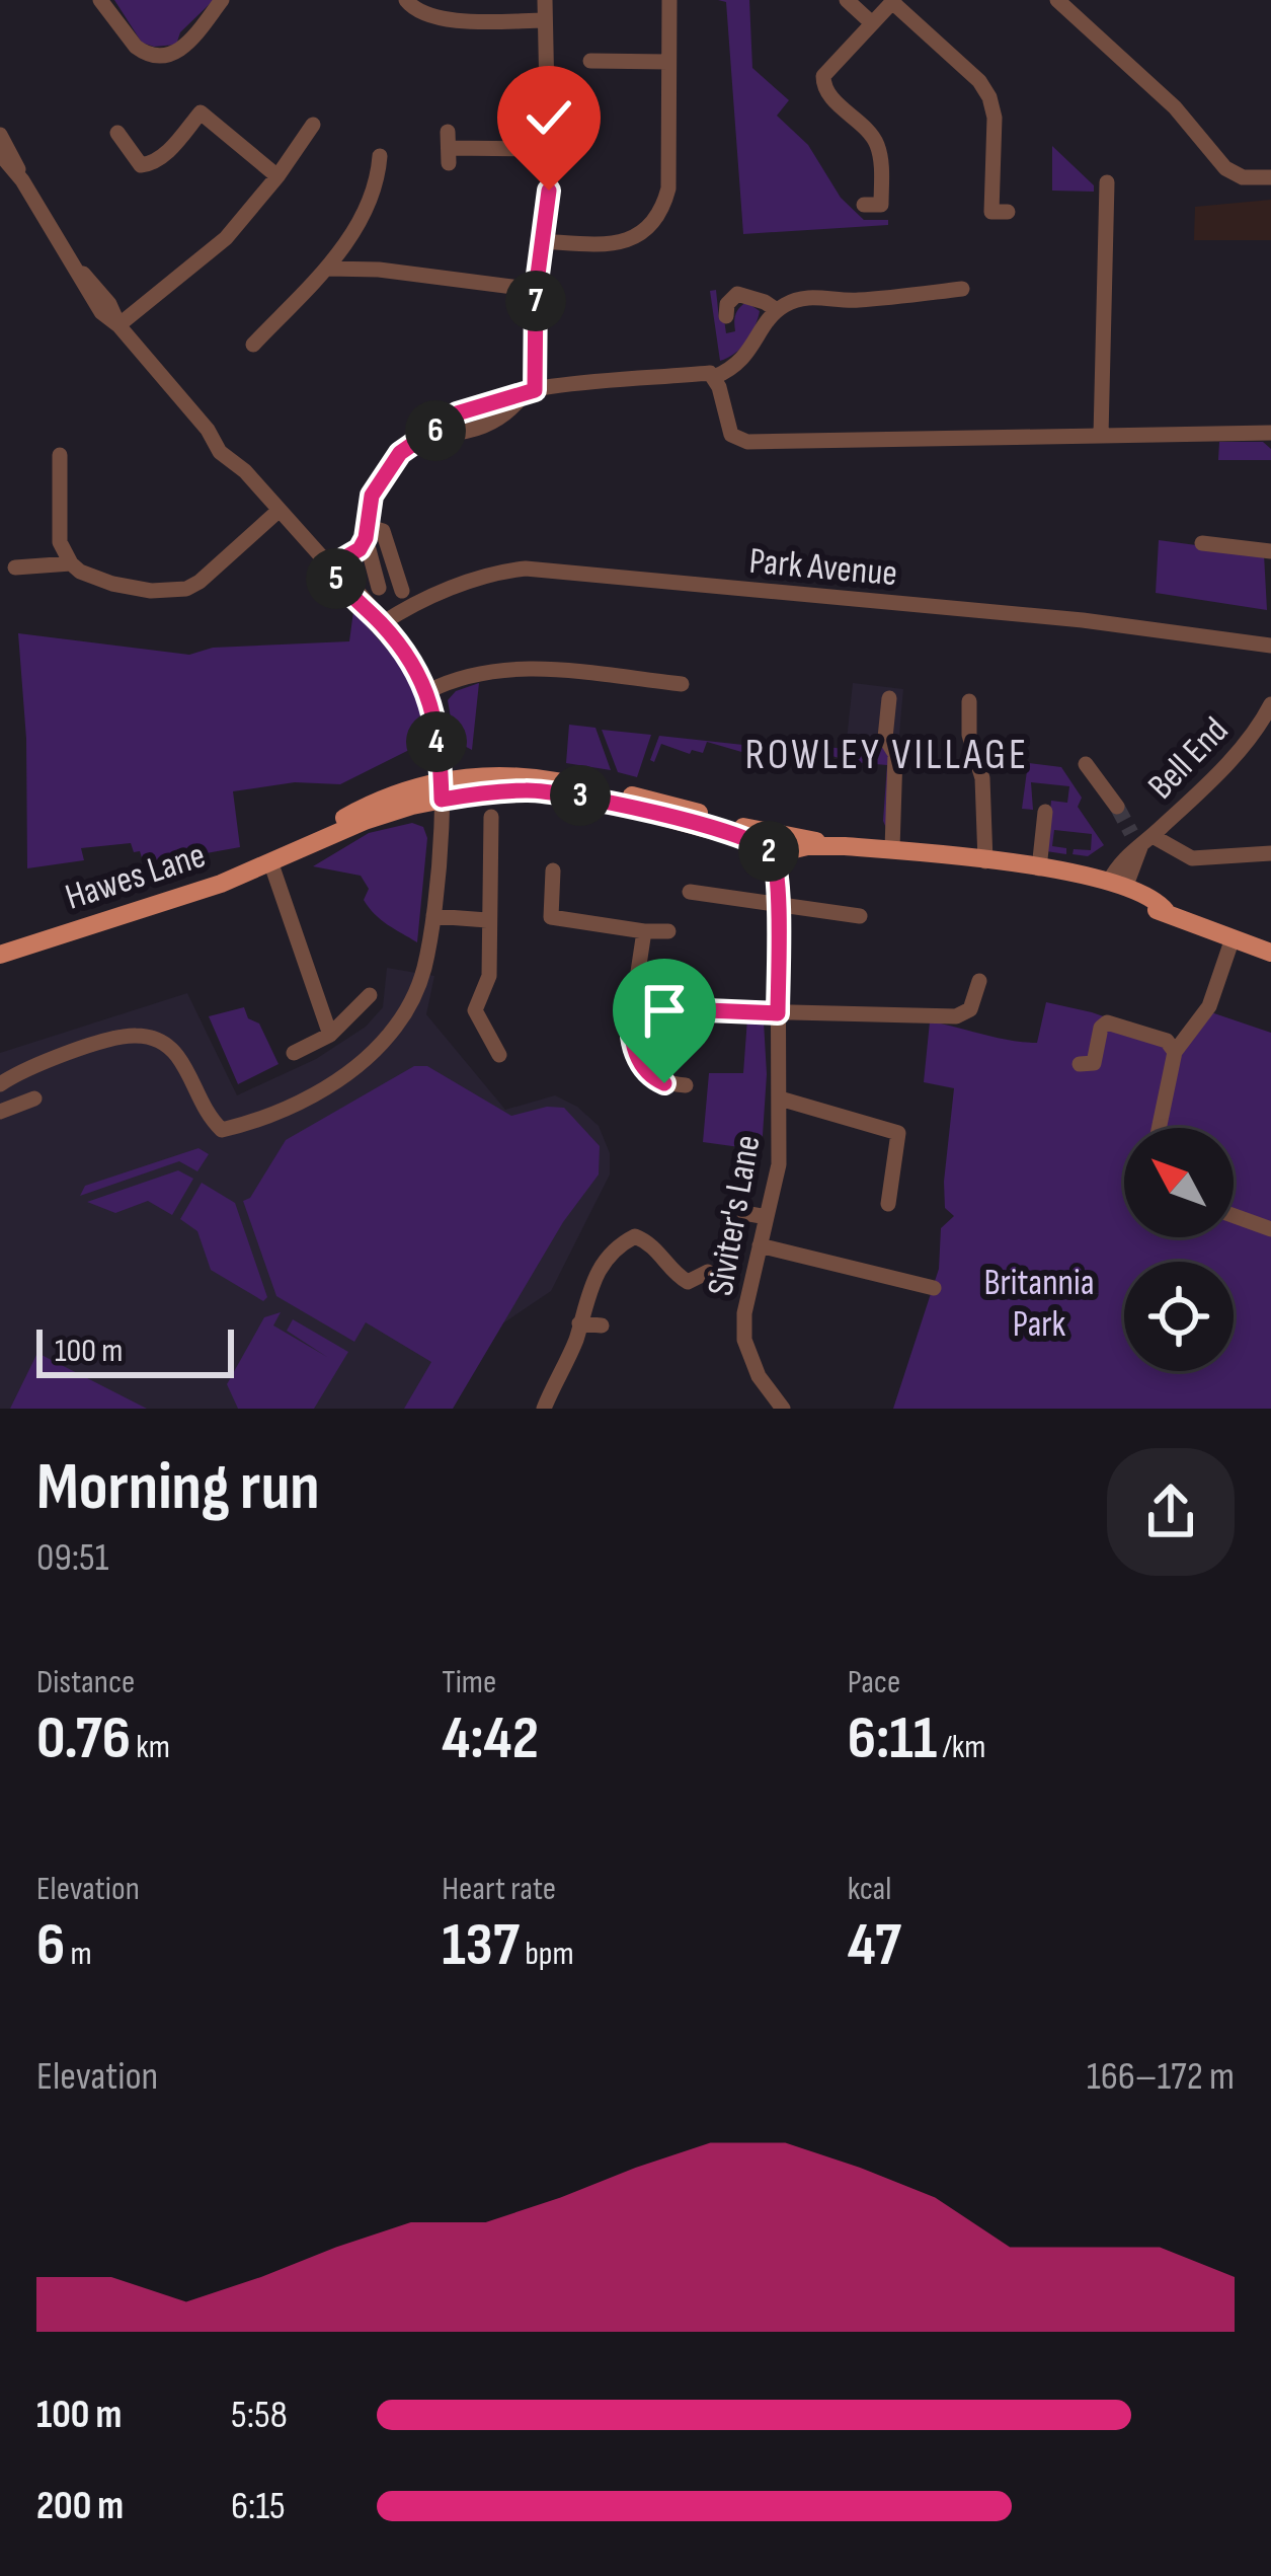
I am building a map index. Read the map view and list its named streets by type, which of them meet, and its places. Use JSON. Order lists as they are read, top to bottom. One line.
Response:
{"streets":{"main road":["Hawes Lane"],"street":["Park Avenue","Bell End","Siviter's Lane"]},"districts":["ROWLEY VILLAGE"],"parks":["Britannia Park"],"scale_bar":"100 m","north":"top left","page":{"pins":["7","6","5","4","3","2"],"scale":"100 m","heading":["Morning run","09:51"],"stats":[["Distance","0.76 km"],["Time","4:42"],["Pace","6:11 /km"],["Elevation","6 m"],["Heart rate","137 bpm"],["kcal","47"]],"chart":["Elevation","166–172 m"],"list":[{"name":"100 m","note":"5:58"},{"name":"200 m","note":"6:15"}]}}
